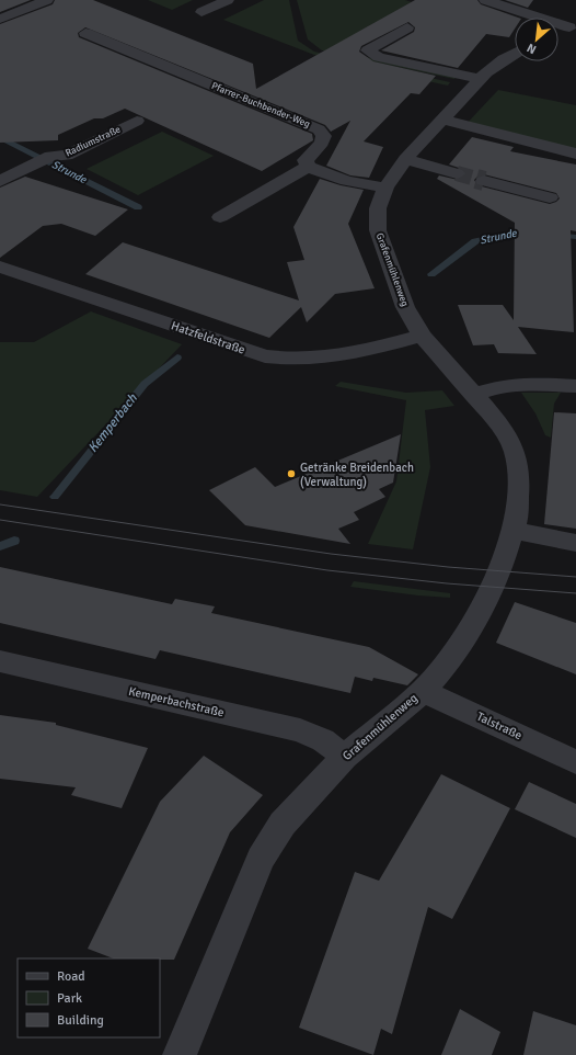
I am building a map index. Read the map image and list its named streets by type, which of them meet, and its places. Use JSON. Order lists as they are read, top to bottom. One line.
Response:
{"streets":{"street":["Pfarrer-Buchbender-Weg","Radiumstraße","Grafenmühlenweg","Hatzfeldstraße","Kemperbachstraße","Talstraße"]},"crossings":[["Grafenmühlenweg","Hatzfeldstraße"],["Grafenmühlenweg","Kemperbachstraße"],["Grafenmühlenweg","Talstraße"]],"water":["Strunde","Kemperbach"],"places":["Getränke Breidenbach (Verwaltung)"],"legend":["Road","Park","Building"],"north":"bottom left"}
